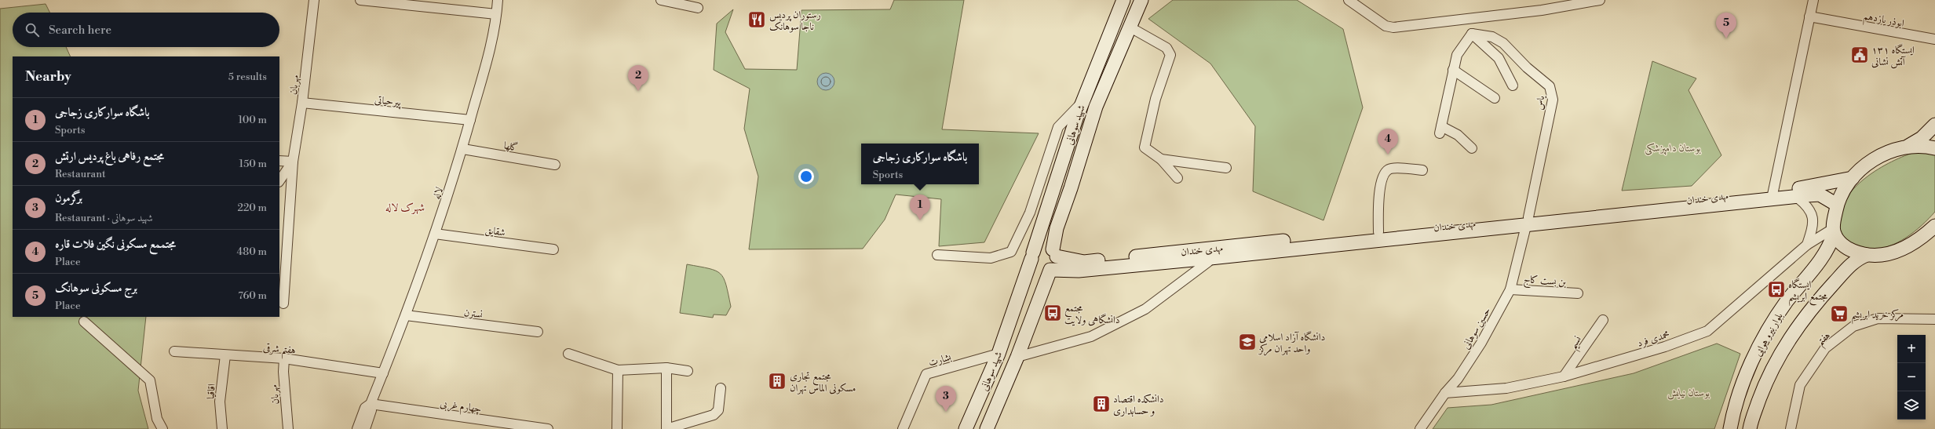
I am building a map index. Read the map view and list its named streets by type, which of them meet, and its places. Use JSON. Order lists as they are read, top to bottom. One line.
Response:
{"streets":{"main road":["شهید سوهانی","مهدی خندان","بلوار نیرو هوایی"],"street":["ابوذر یازدهم","مهربان","پیرحیاتی","یاس","گلها","لاله","شقایق","بن بست کاج","نسترن","حسین سوهانی","محمدی فرد","هفتم","نسیم","هفتم شرقی","بشارت","اقاقیا","چهارم غربی"]},"crossings":[["مهربان","پیرحیاتی"],["مهربان","هفتم شرقی"],["پیرحیاتی","لاله"],["یاس","مهدی خندان"],["یاس","حسین سوهانی"],["شهید سوهانی","مهدی خندان"],["شهید سوهانی","بشارت"],["گلها","لاله"],["لاله","شقایق"],["لاله","نسترن"],["لاله","هفتم شرقی"],["لاله","چهارم غربی"],["مهدی خندان","حسین سوهانی"],["مهدی خندان","بلوار نیرو هوایی"],["بن بست کاج","حسین سوهانی"],["حسین سوهانی","محمدی فرد"],["بلوار نیرو هوایی","محمدی فرد"],["محمدی فرد","نسیم"],["هفتم شرقی","اقاقیا"]],"districts":["شهرک لاله"],"parks":["بوستان دامپزشکی","بوستان نیایش"],"places":{"restaurant":["رستوران پردیس ناجا سوهانک"],"public building":["ایستگاه ۱۳۱ آتش نشانی"],"bus stop":["ایستگاه مجتمع ابریشم","مجتمع دانشگاهی ولایت"],"supermarket":["مرکز خرید ابریشم"],"school or university":["دانشگاه آزاد اسلامی واحد تهران مرکز"],"building":["مجتمع تجاری مسکونی الماس تهران","دانشکده اقتصاد و حسابداری"]},"page":{"pins":["5","2","4","1","3"],"search":"Search here","heading":["Nearby","5 results"],"list":[{"mark":"1","name":"باشگاه سواركاری زجاجی","note":"Sports","value":"100 m"},{"mark":"2","name":"مجتمع رفاهی باغ پردیس ارتش","note":"Restaurant","value":"150 m"},{"mark":"3","name":"برگرمون","note":"Restaurant · شهید سوهانی","value":"220 m"},{"mark":"4","name":"مجتممع مسکونی نگین فلات قاره","note":"Place","value":"480 m"},{"mark":"5","name":"برج مسکونی سوهانک","note":"Place","value":"760 m"}],"popup":["باشگاه سواركاری زجاجی","Sports"],"map_buttons":["+","−"]}}
